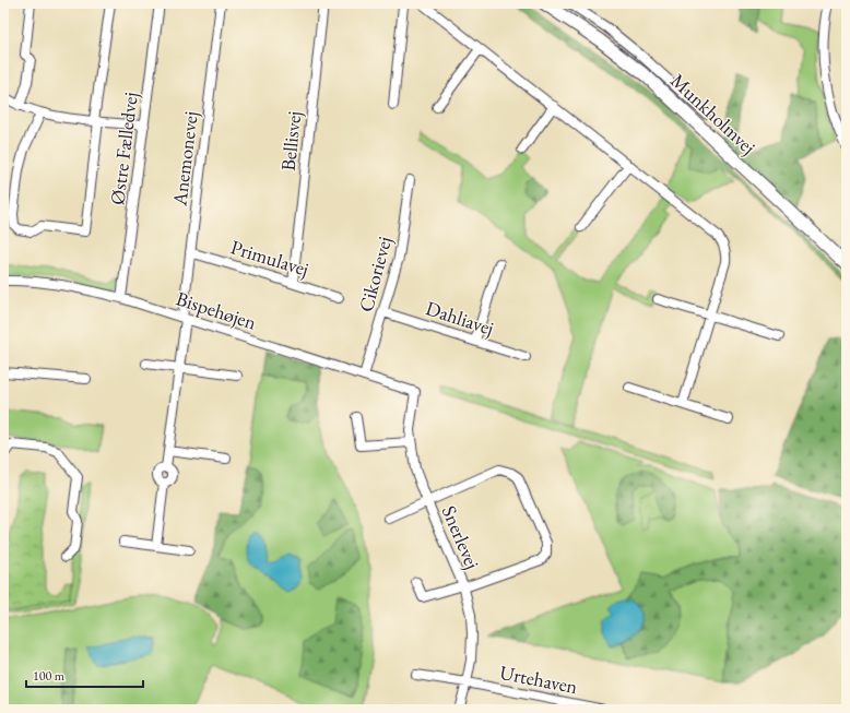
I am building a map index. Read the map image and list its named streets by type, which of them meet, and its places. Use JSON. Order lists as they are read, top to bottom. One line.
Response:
{"streets":{"street":["Munkholmvej","Bellisvej","Østre Fælledvej","Anemonevej","Primulavej","Cikorievej","Bispehøjen","Dahliavej","Snerlevej","Urtehaven"]},"crossings":[["Bellisvej","Primulavej"],["Østre Fælledvej","Bispehøjen"],["Anemonevej","Primulavej"],["Anemonevej","Bispehøjen"],["Cikorievej","Bispehøjen"],["Cikorievej","Dahliavej"],["Bispehøjen","Snerlevej"],["Snerlevej","Urtehaven"]],"scale_bar":"100 m"}
